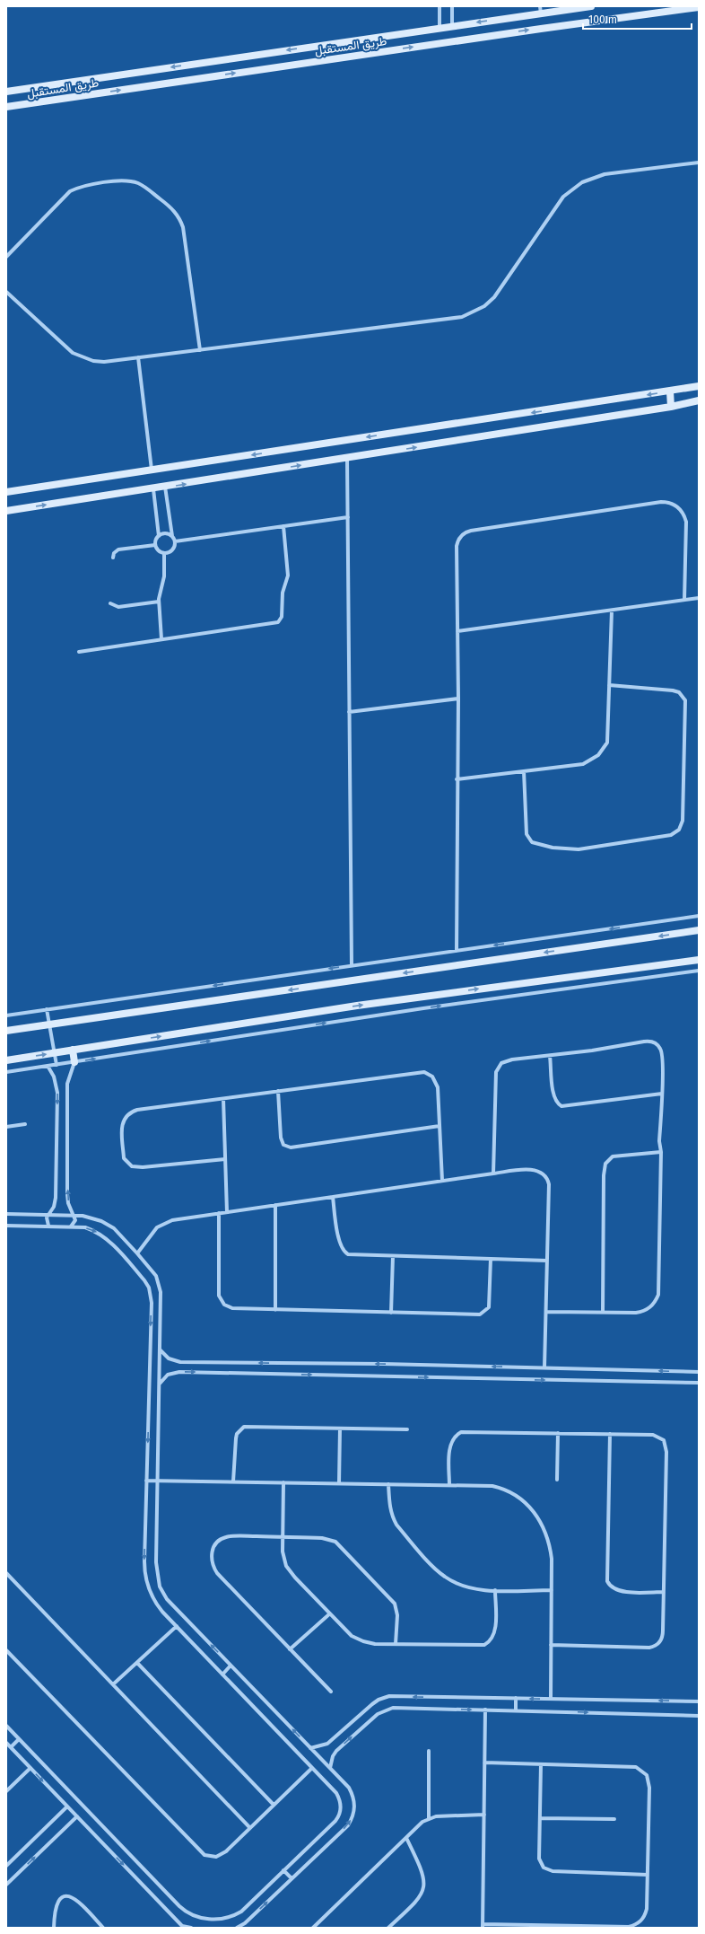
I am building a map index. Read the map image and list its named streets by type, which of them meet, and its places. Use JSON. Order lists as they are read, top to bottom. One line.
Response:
{"streets":{"street":["طريق المستقبل"]},"scale_bar":"100 m"}
